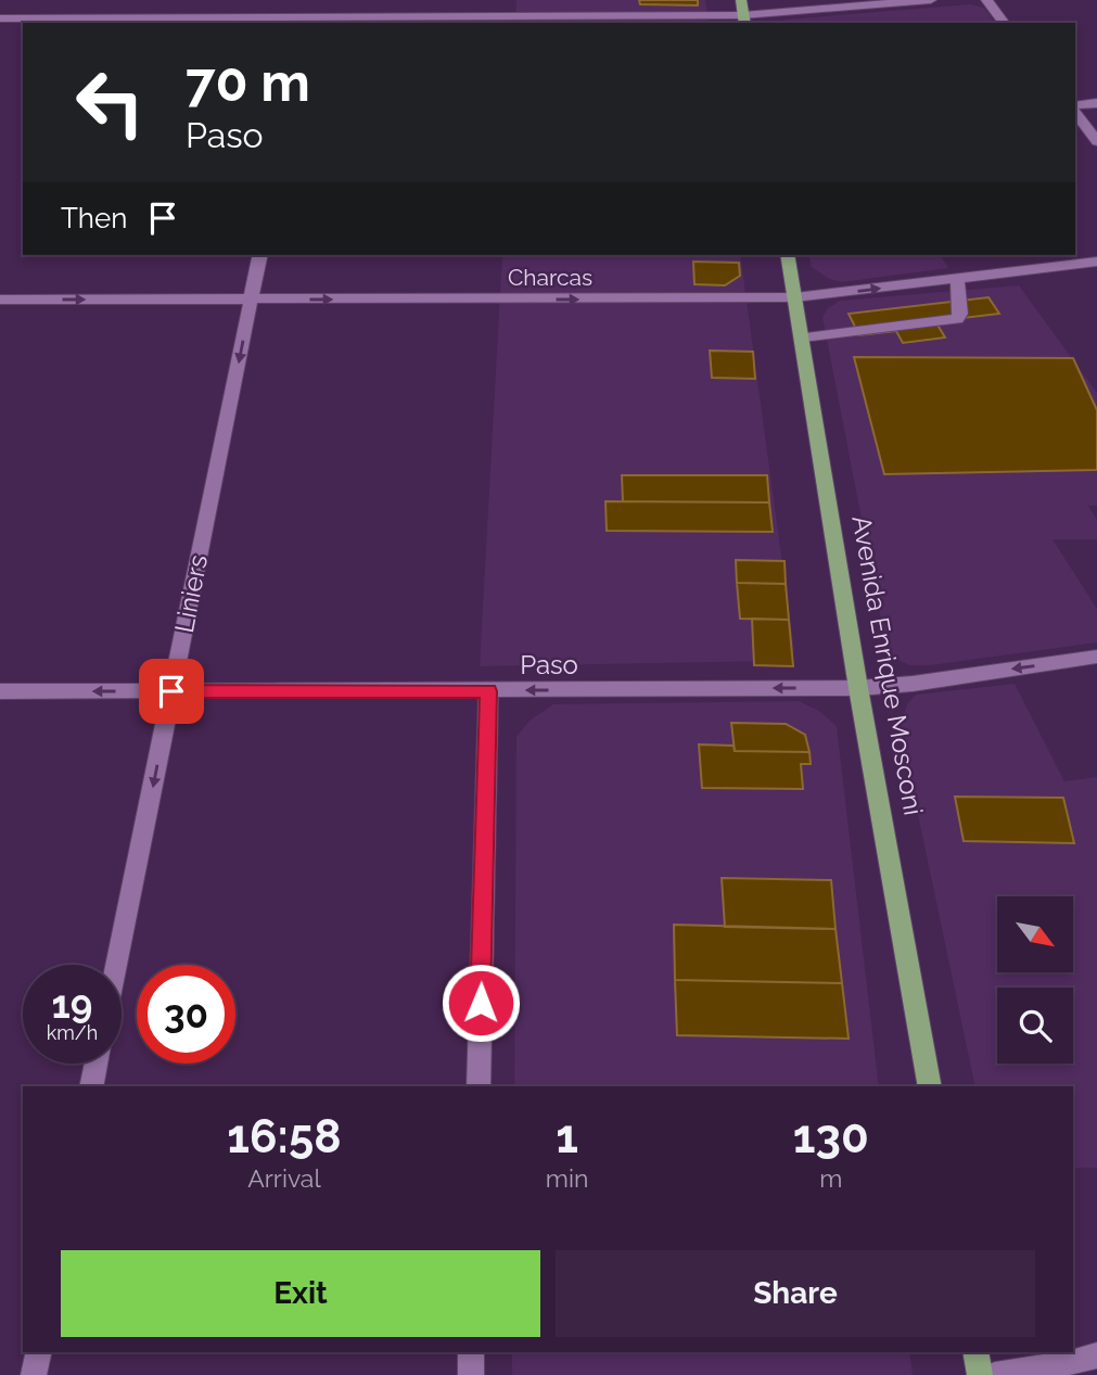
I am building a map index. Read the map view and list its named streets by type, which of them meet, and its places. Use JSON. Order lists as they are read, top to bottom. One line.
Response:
{"streets":{"main road":["Avenida Enrique Mosconi"],"street":["Charcas","Liniers","Paso"]},"crossings":[["Charcas","Liniers"],["Charcas","Avenida Enrique Mosconi"],["Liniers","Paso"],["Paso","Avenida Enrique Mosconi"]],"one_way":["Charcas","Liniers","Paso"],"north":"bottom right","page":{"turn":["70 m","Paso"],"then":"Then","speed":"19 km/h","limit":"30","eta":["16:58","Arrival","1","min","130","m"],"buttons":["Exit","Share"]}}
